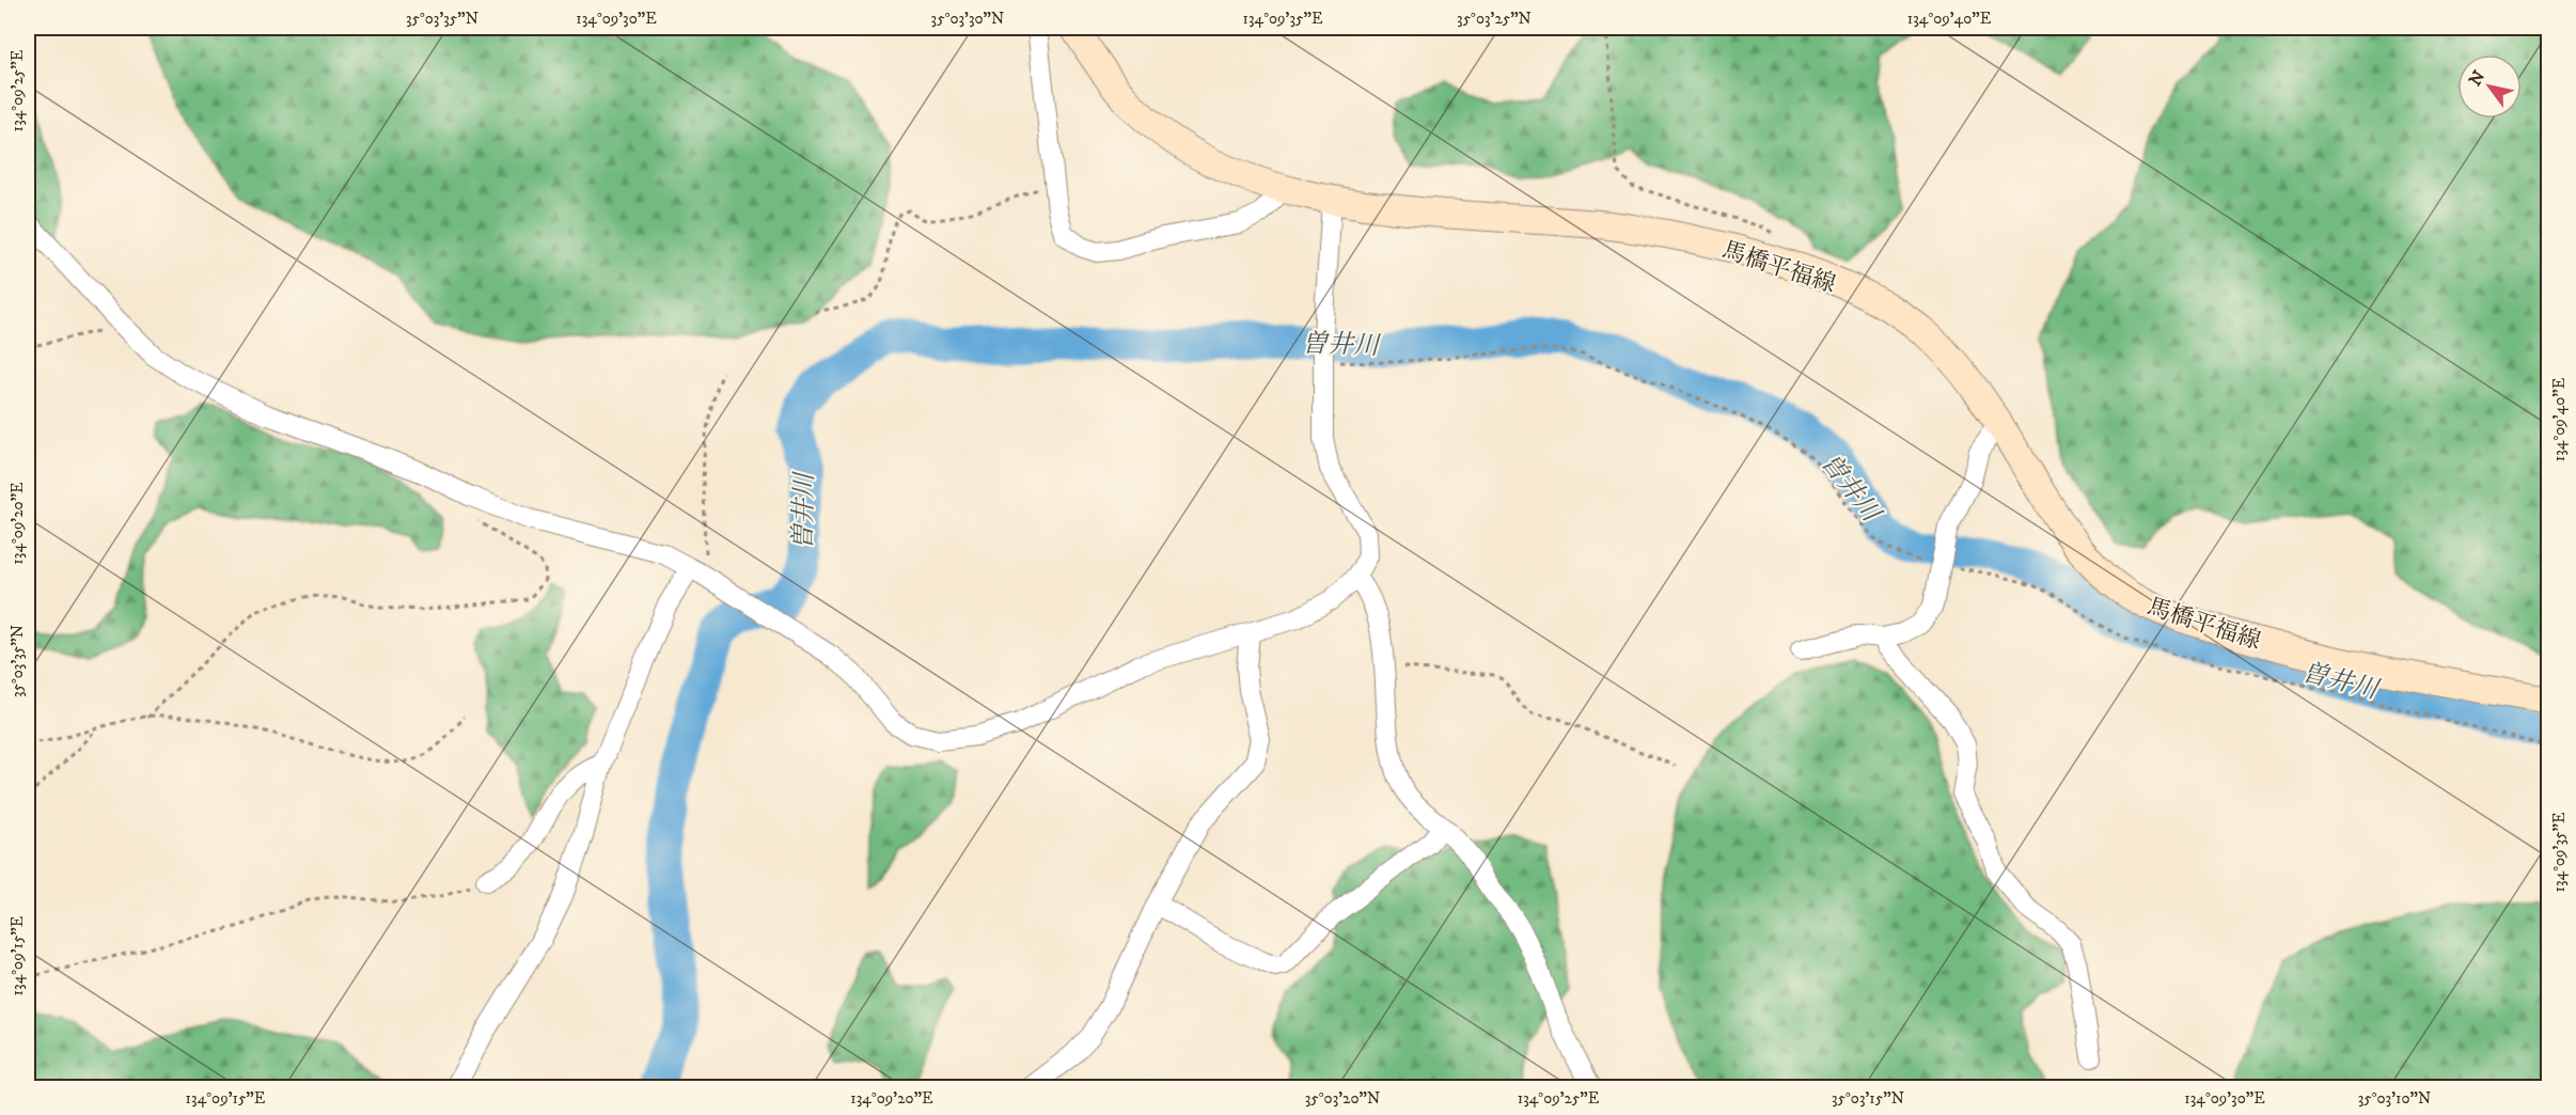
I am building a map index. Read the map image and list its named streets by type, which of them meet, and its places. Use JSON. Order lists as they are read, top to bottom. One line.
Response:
{"streets":{"main road":["馬橋平福線"]},"water":["曽井川"],"north":"top left","coordinates":["35°03'35\"N","134°09'30\"E","35°03'30\"N","134°09'35\"E","35°03'25\"N","134°09'40\"E","134°09'25\"E","134°09'20\"E","134°09'15\"E","35°03'20\"N","35°03'15\"N","35°03'10\"N"]}
